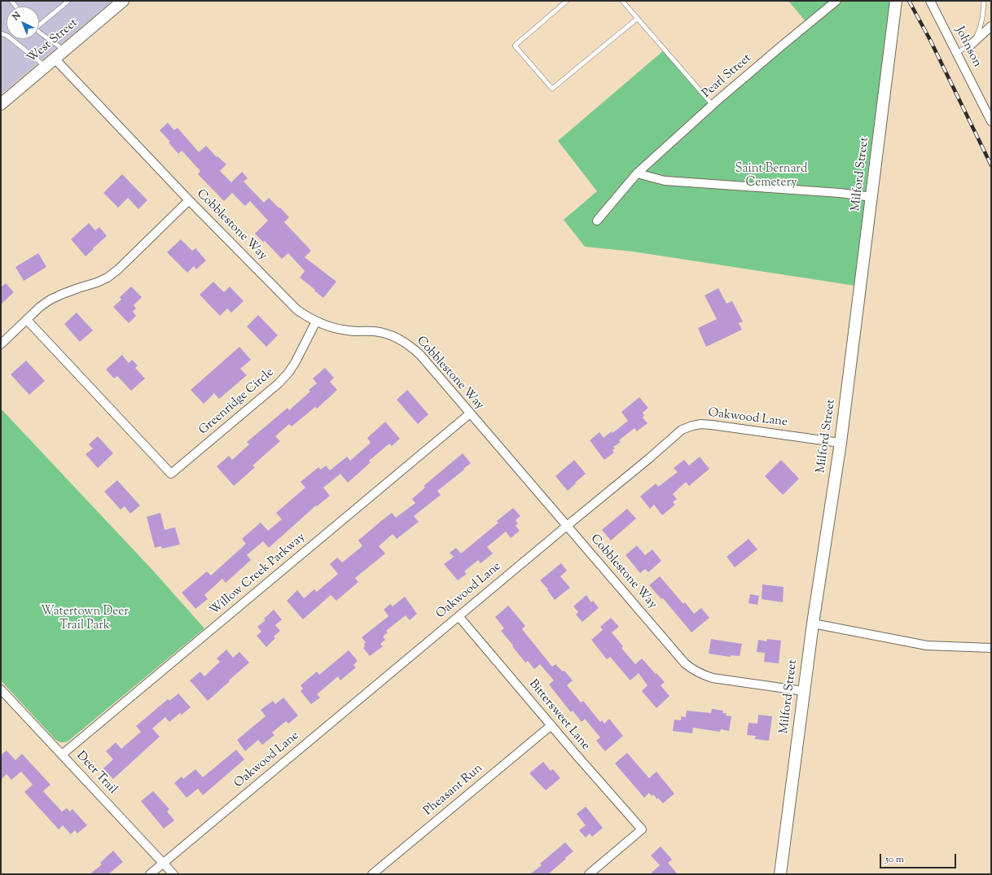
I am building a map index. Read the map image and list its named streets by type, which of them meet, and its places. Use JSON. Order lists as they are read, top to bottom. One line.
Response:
{"streets":{"main road":["West Street","Milford Street"],"street":["Johnson","Pearl Street","Cobblestone Way","Greenridge Circle","Oakwood Lane","Willow Creek Parkway","Bittersweet Lane","Deer Trail","Pheasant Run"]},"crossings":[["West Street","Cobblestone Way"],["Milford Street","Cobblestone Way"],["Milford Street","Oakwood Lane"],["Cobblestone Way","Greenridge Circle"],["Cobblestone Way","Oakwood Lane"],["Cobblestone Way","Willow Creek Parkway"],["Oakwood Lane","Bittersweet Lane"],["Oakwood Lane","Deer Trail"],["Willow Creek Parkway","Deer Trail"],["Bittersweet Lane","Pheasant Run"]],"parks":["Saint Bernard Cemetery","Watertown Deer Trail Park"],"scale_bar":"50 m","north":"top left"}
